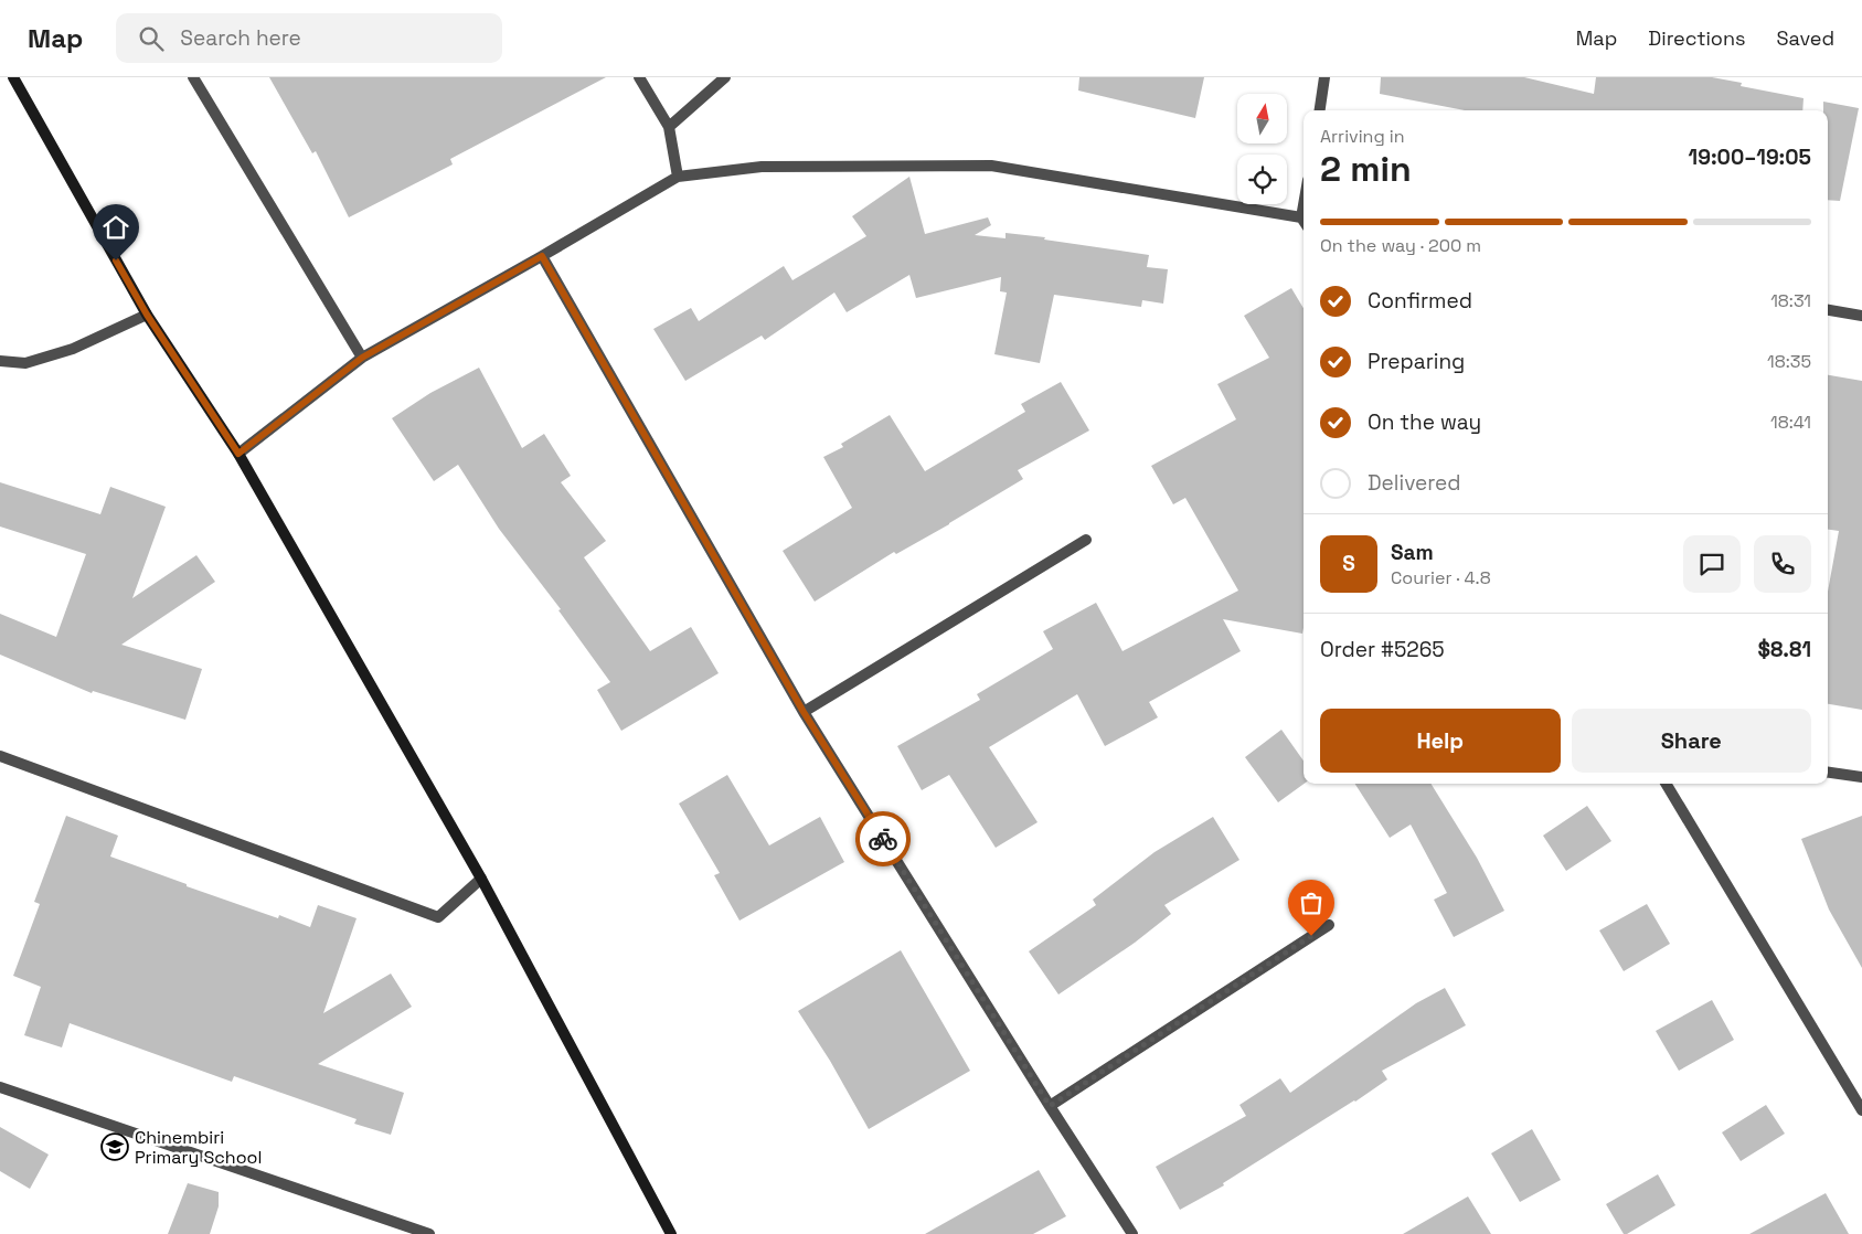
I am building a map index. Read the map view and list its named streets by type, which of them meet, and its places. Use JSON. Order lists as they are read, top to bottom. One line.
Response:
{"places":{"school or university":["Chinembiri Primary School"]},"north":"top","page":{"header":"Map","search":"Search here","nav":["Map","Directions","Saved"],"heading":["2 min","Arriving in","19:00–19:05"],"panel":["Sam","Courier · 4.8","Order #5265","$8.81"],"bar":"On the way · 200 m","list":[["Confirmed","18:31"],["Preparing","18:35"],["On the way","18:41"],"Delivered"],"round":"S","buttons":["Help","Share"]}}
